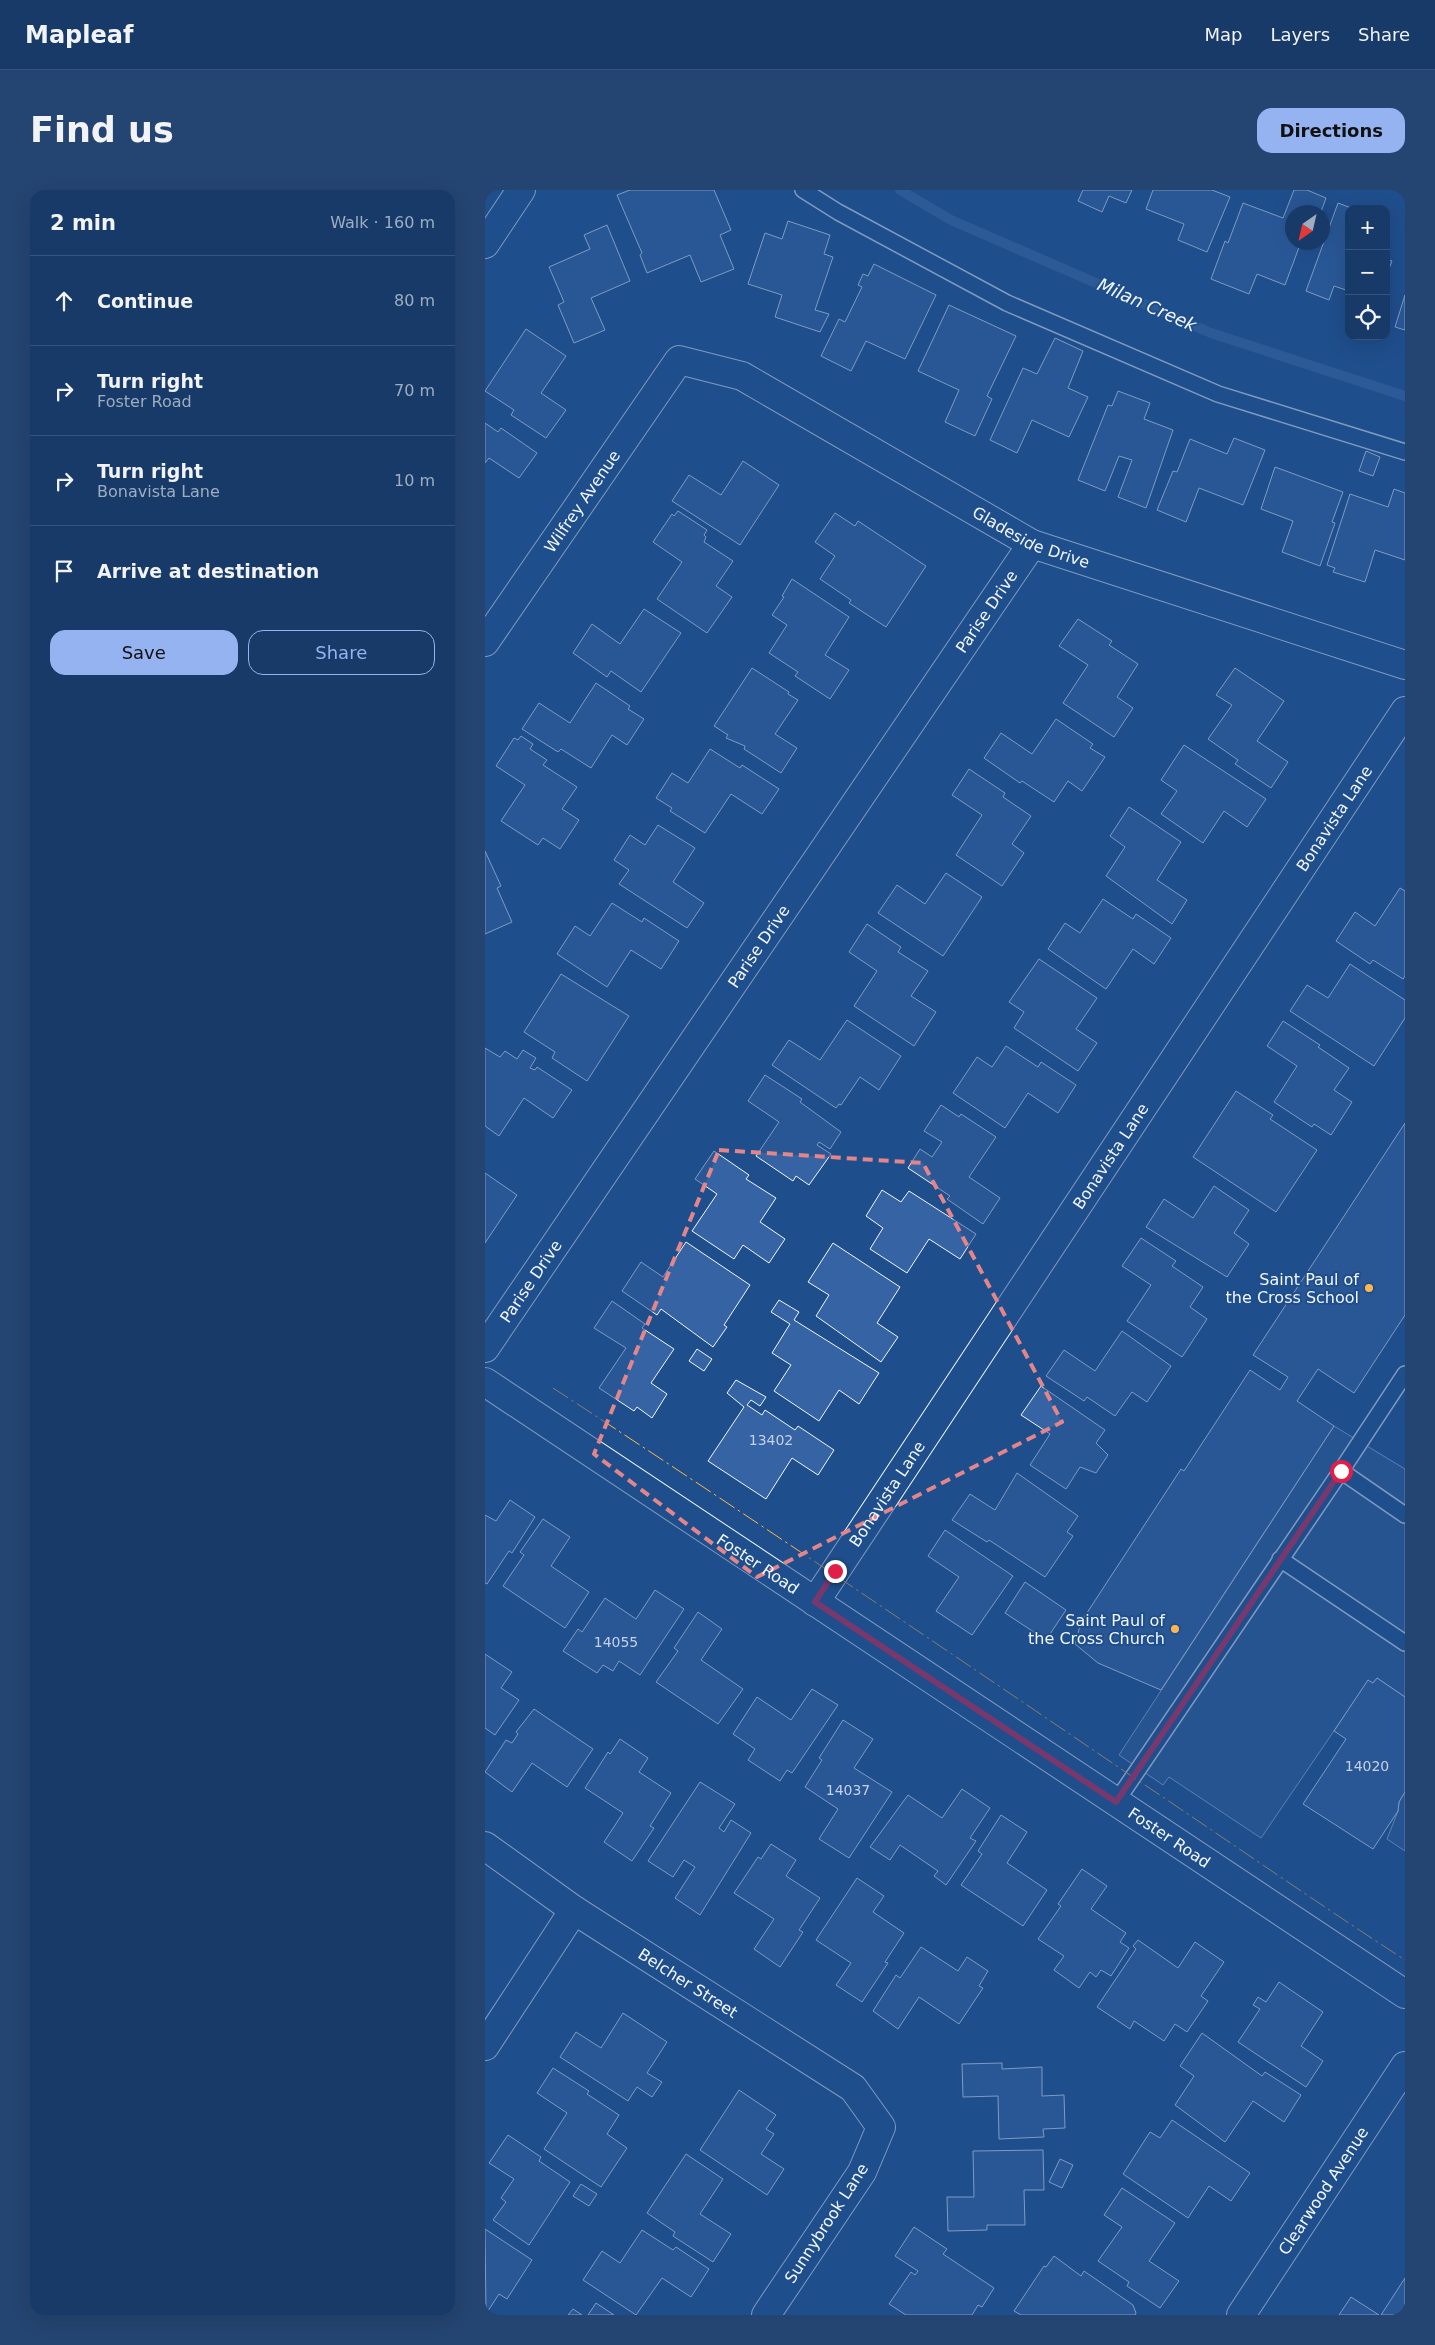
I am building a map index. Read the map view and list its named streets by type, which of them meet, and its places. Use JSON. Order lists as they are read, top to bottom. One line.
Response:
{"streets":{"street":["Wilfrey Avenue","Gladeside Drive","Parise Drive","Bonavista Lane","Foster Road","Belcher Street","Clearwood Avenue","Sunnybrook Lane"]},"crossings":[["Wilfrey Avenue","Gladeside Drive"],["Gladeside Drive","Parise Drive"],["Bonavista Lane","Foster Road"],["Belcher Street","Sunnybrook Lane"]],"water":["Milan Creek"],"places":["Saint Paul of the Cross School","Saint Paul of the Cross Church"],"house_numbers":["13402","14055","14020","14037"],"north":"bottom left","page":{"header":"Mapleaf","nav":["Map","Layers","Share"],"buttons":["Directions",["Save","Share"]],"title":"Find us","heading":["2 min","Walk · 160 m"],"map_buttons":["+","−"],"list":[["Continue","80 m"],["Turn right","Foster Road","70 m"],["Turn right","Bonavista Lane","10 m"],"Arrive at destination"]}}
